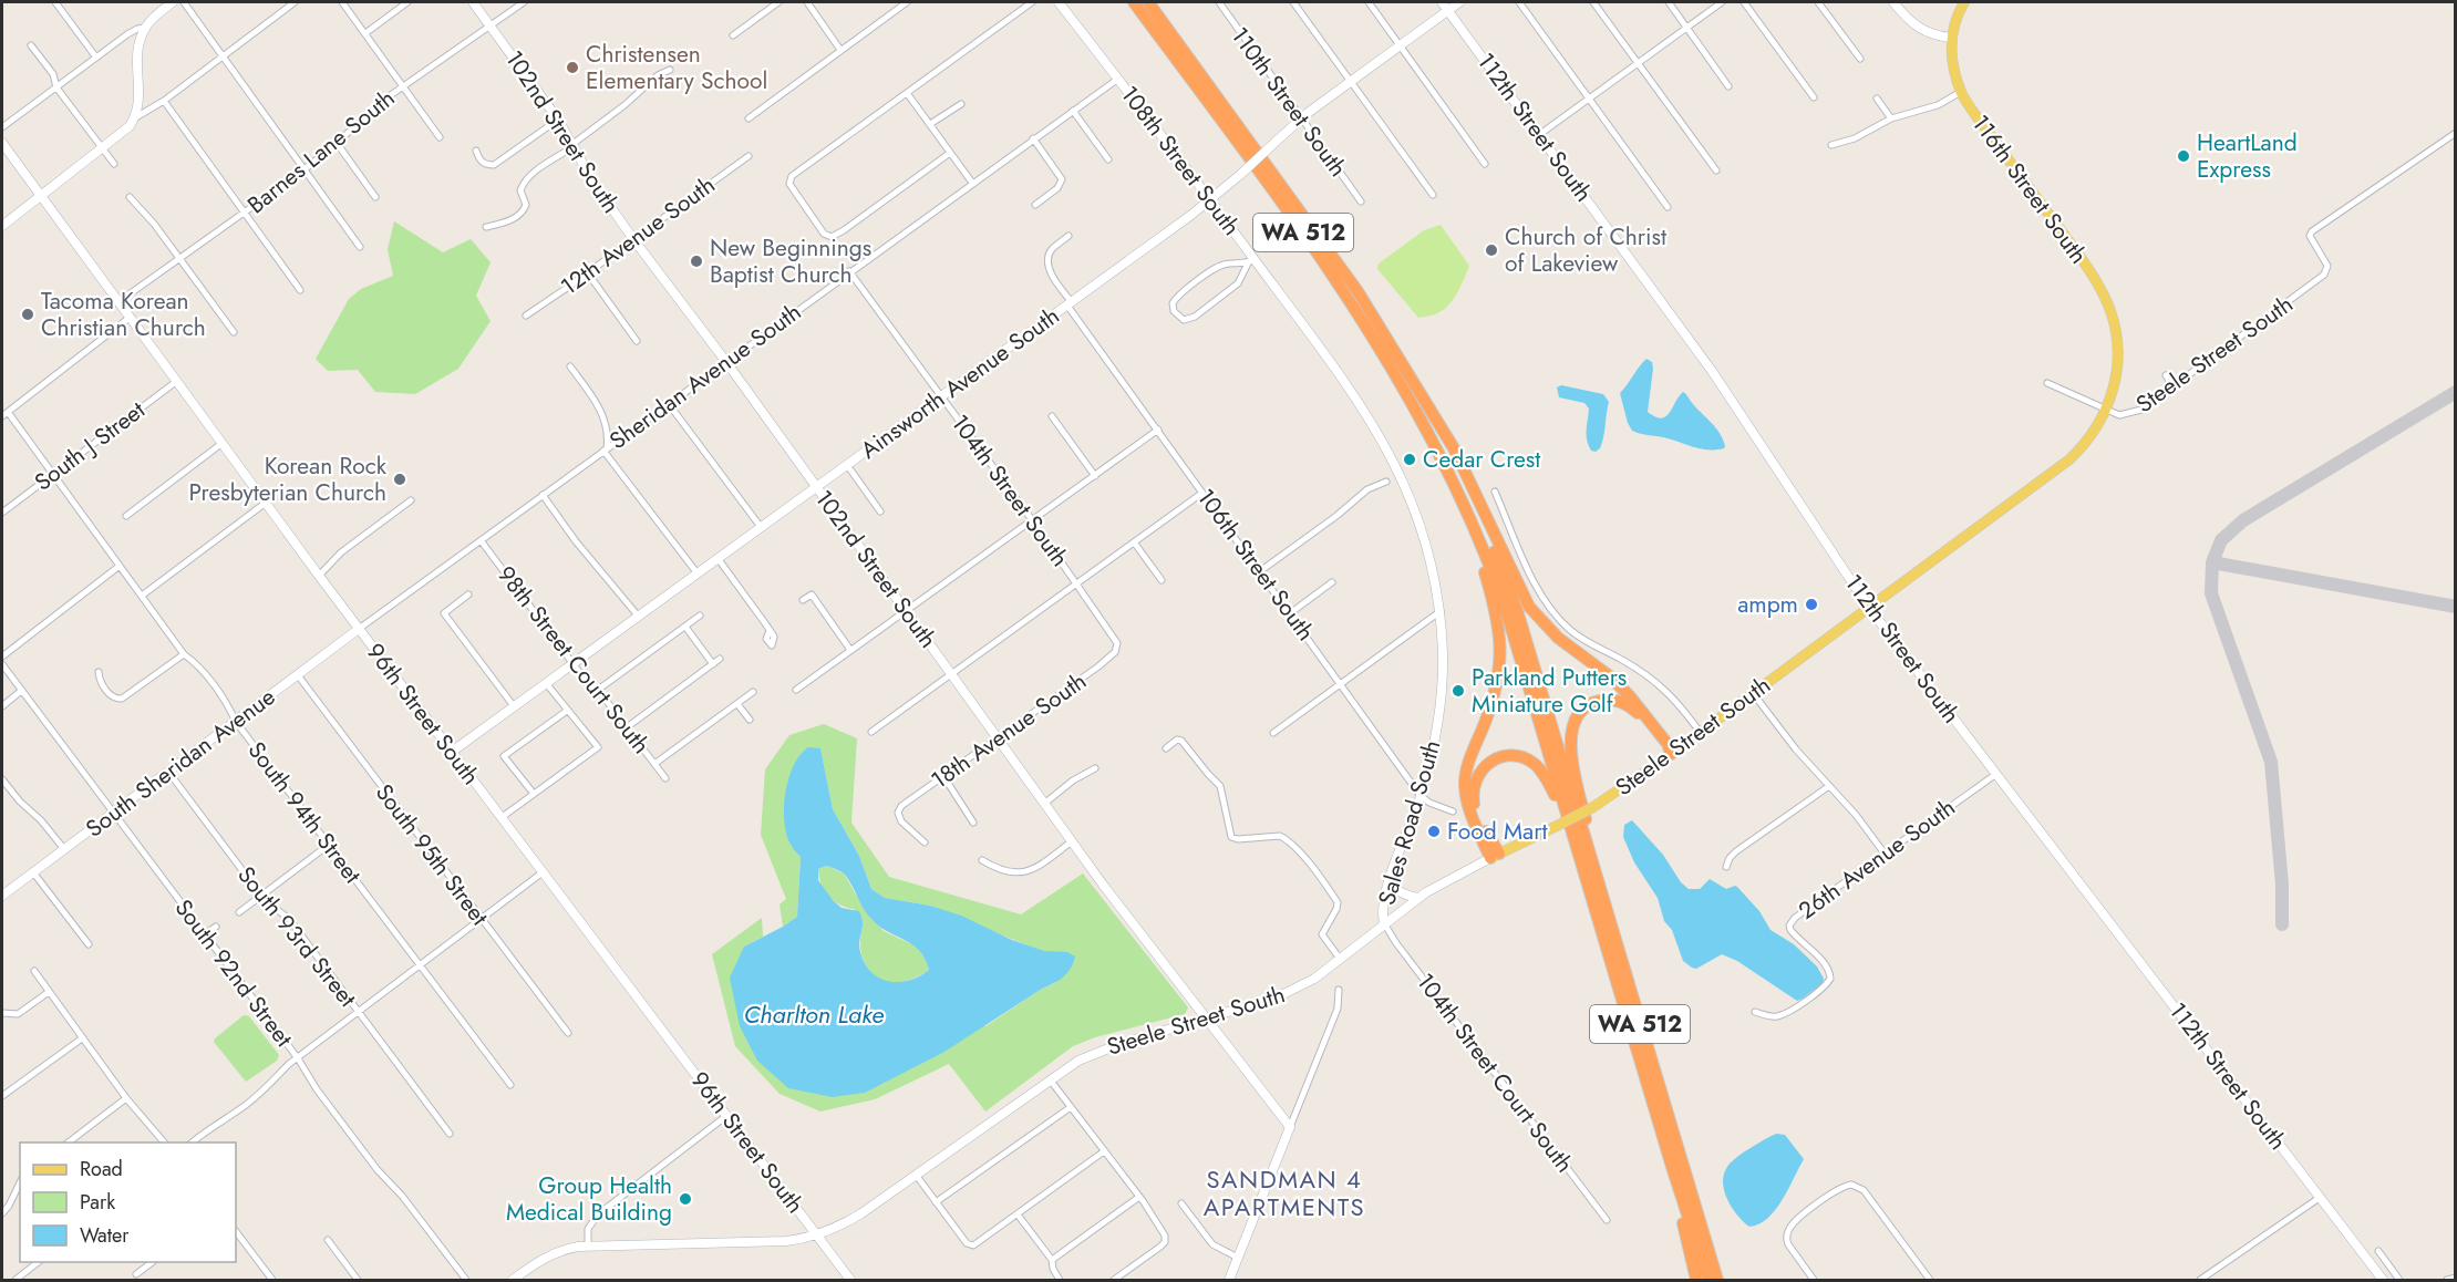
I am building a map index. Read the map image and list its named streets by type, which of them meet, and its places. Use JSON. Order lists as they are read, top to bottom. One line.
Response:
{"streets":{"highway":["WA 512"],"main road":["116th Street South","Steele Street South"],"street":["110th Street South","112th Street South","102nd Street South","Barnes Lane South","108th Street South","12th Avenue South","Sheridan Avenue South","Ainsworth Avenue South","South J Street","104th Street South","106th Street South","98th Street Court South","96th Street South","18th Avenue South","South Sheridan Avenue","South 94th Street","Sales Road South","South 95th Street","26th Avenue South","South 93rd Street","South 92nd Street","104th Street Court South"]},"crossings":[["110th Street South","Ainsworth Avenue South"],["112th Street South","Steele Street South"],["112th Street South","Ainsworth Avenue South"],["112th Street South","26th Avenue South"],["102nd Street South","Barnes Lane South"],["102nd Street South","12th Avenue South"],["102nd Street South","Steele Street South"],["102nd Street South","Sheridan Avenue South"],["102nd Street South","Ainsworth Avenue South"],["102nd Street South","18th Avenue South"],["Barnes Lane South","96th Street South"],["108th Street South","Sheridan Avenue South"],["108th Street South","Ainsworth Avenue South"],["108th Street South","Sales Road South"],["116th Street South","Steele Street South"],["Steele Street South","96th Street South"],["Steele Street South","Sales Road South"],["Steele Street South","104th Street Court South"],["Sheridan Avenue South","104th Street South"],["Sheridan Avenue South","98th Street Court South"],["Sheridan Avenue South","96th Street South"],["Sheridan Avenue South","South Sheridan Avenue"],["Ainsworth Avenue South","104th Street South"],["Ainsworth Avenue South","106th Street South"],["Ainsworth Avenue South","98th Street Court South"],["Ainsworth Avenue South","96th Street South"],["South J Street","96th Street South"],["South J Street","South 94th Street"],["104th Street South","18th Avenue South"],["106th Street South","Sales Road South"],["96th Street South","South Sheridan Avenue"],["South Sheridan Avenue","South 94th Street"],["South Sheridan Avenue","South 95th Street"],["South Sheridan Avenue","South 93rd Street"],["South Sheridan Avenue","South 92nd Street"],["Sales Road South","104th Street Court South"]],"districts":["SANDMAN 4 APARTMENTS"],"water":["Charlton Lake"],"places":["Christensen Elementary School","HeartLand Express","Church of Christ of Lakeview","New Beginnings Baptist Church","Tacoma Korean Christian Church","Cedar Crest","Korean Rock Presbyterian Church","ampm","Parkland Putters Miniature Golf","Food Mart","Group Health Medical Building"],"legend":["Road","Park","Water"]}
